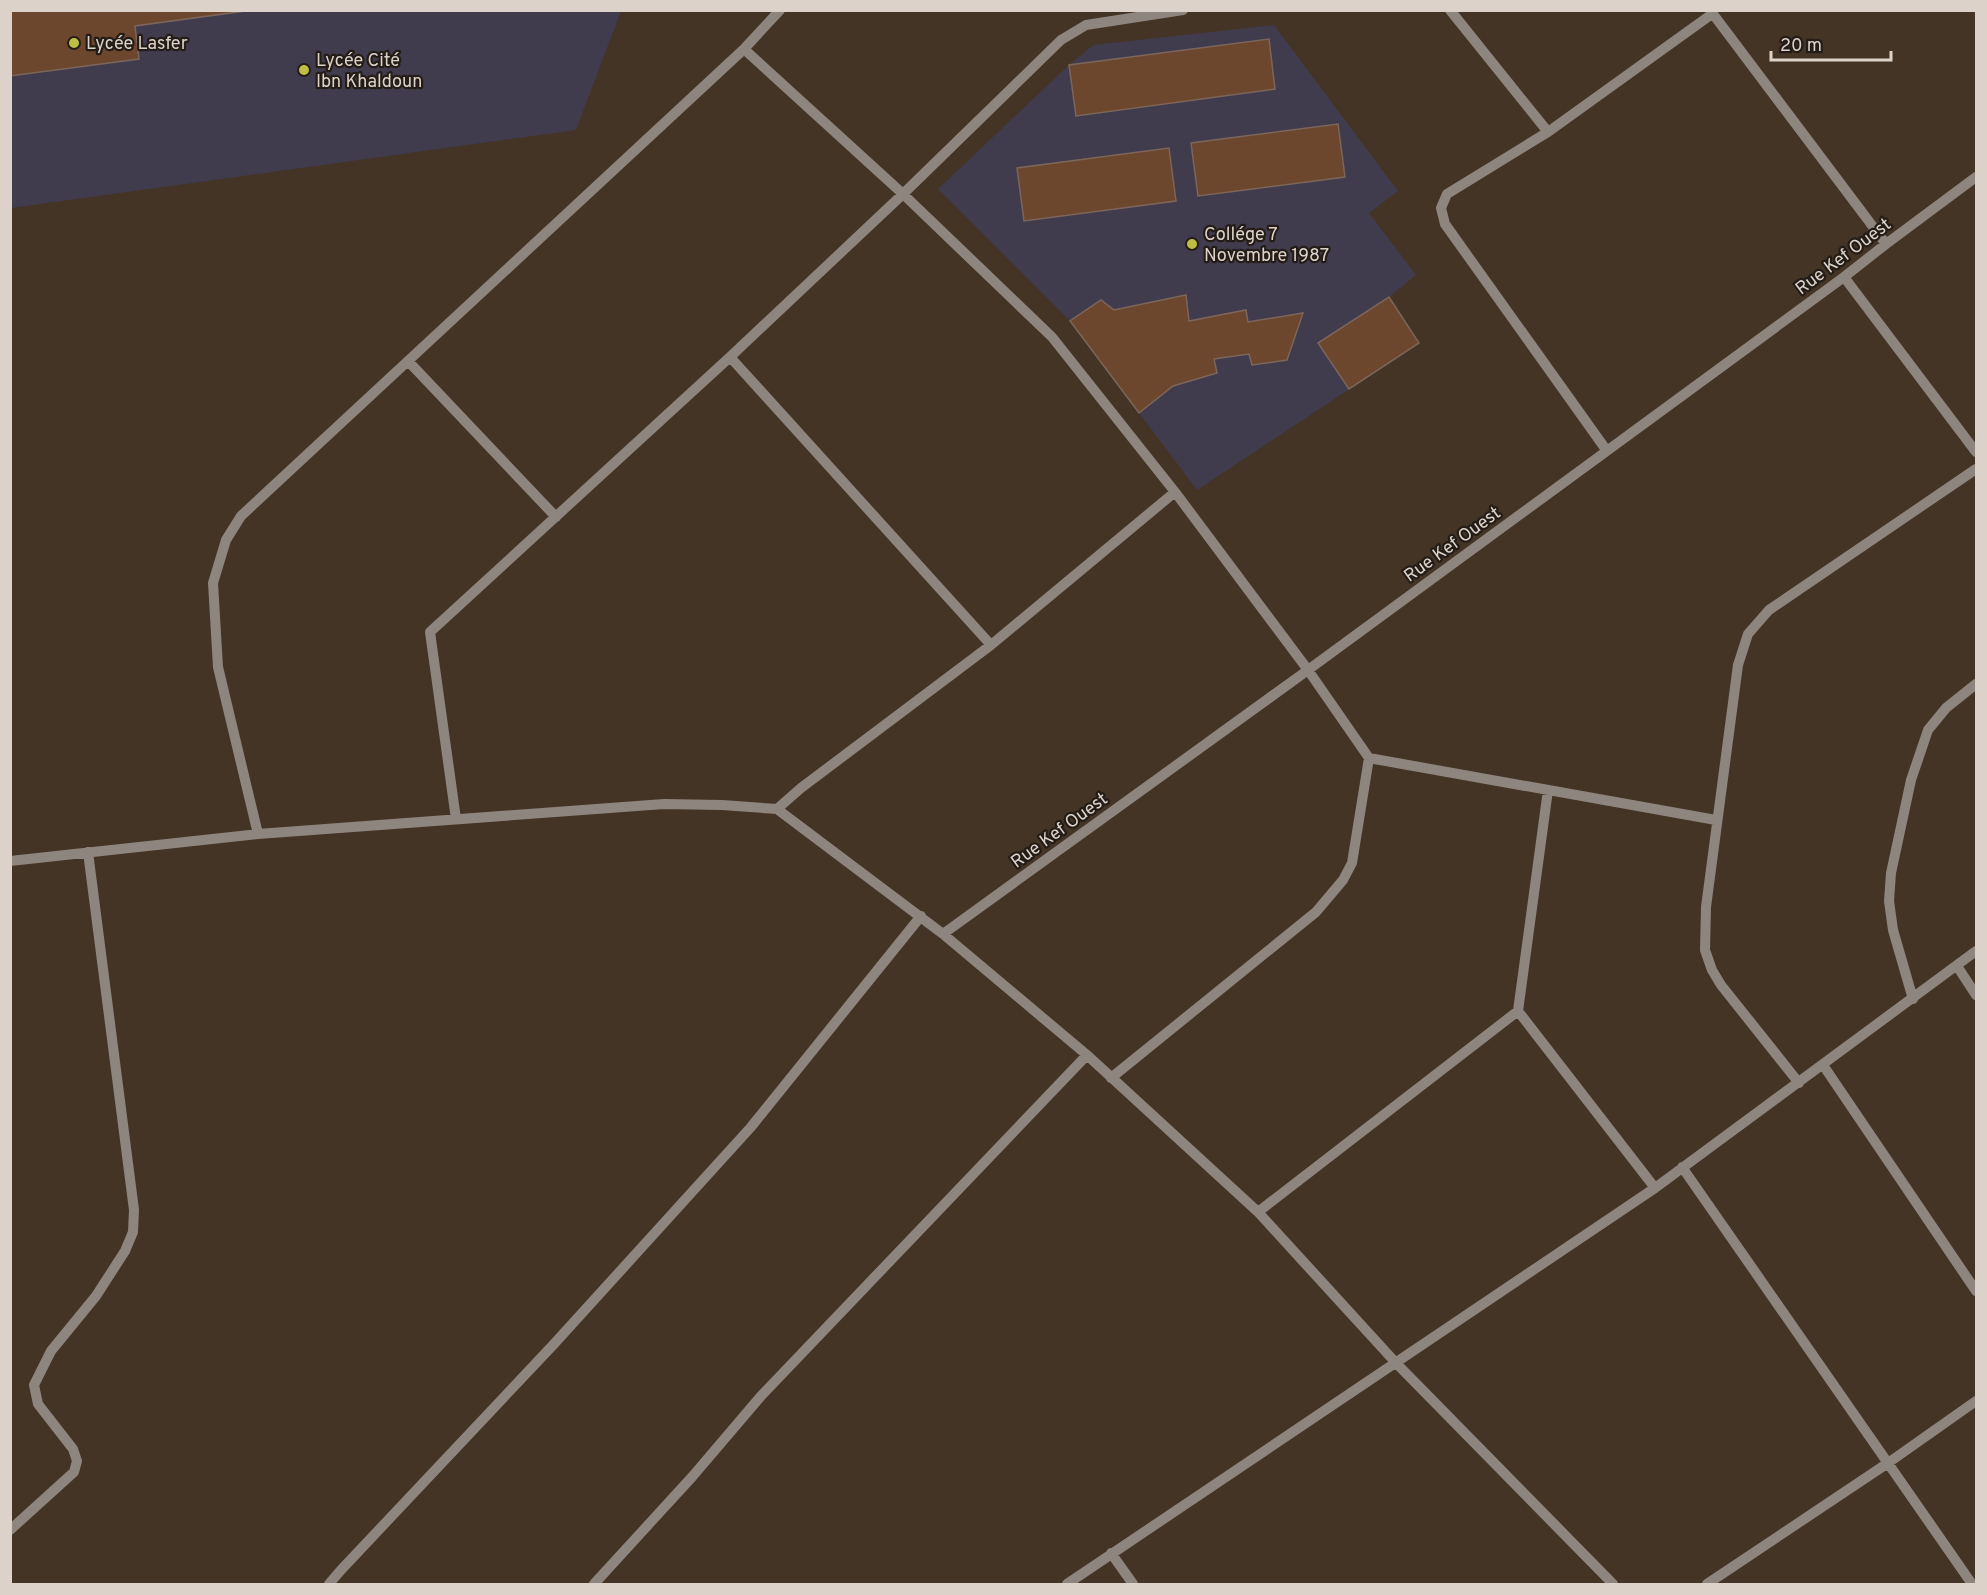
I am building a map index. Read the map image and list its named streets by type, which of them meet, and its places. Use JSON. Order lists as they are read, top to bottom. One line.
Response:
{"streets":{"street":["Rue Kef Ouest"]},"places":["Lycée Lasfer","Lycée Cité Ibn Khaldoun","Collége 7 Novembre 1987"],"scale_bar":"20 m"}
